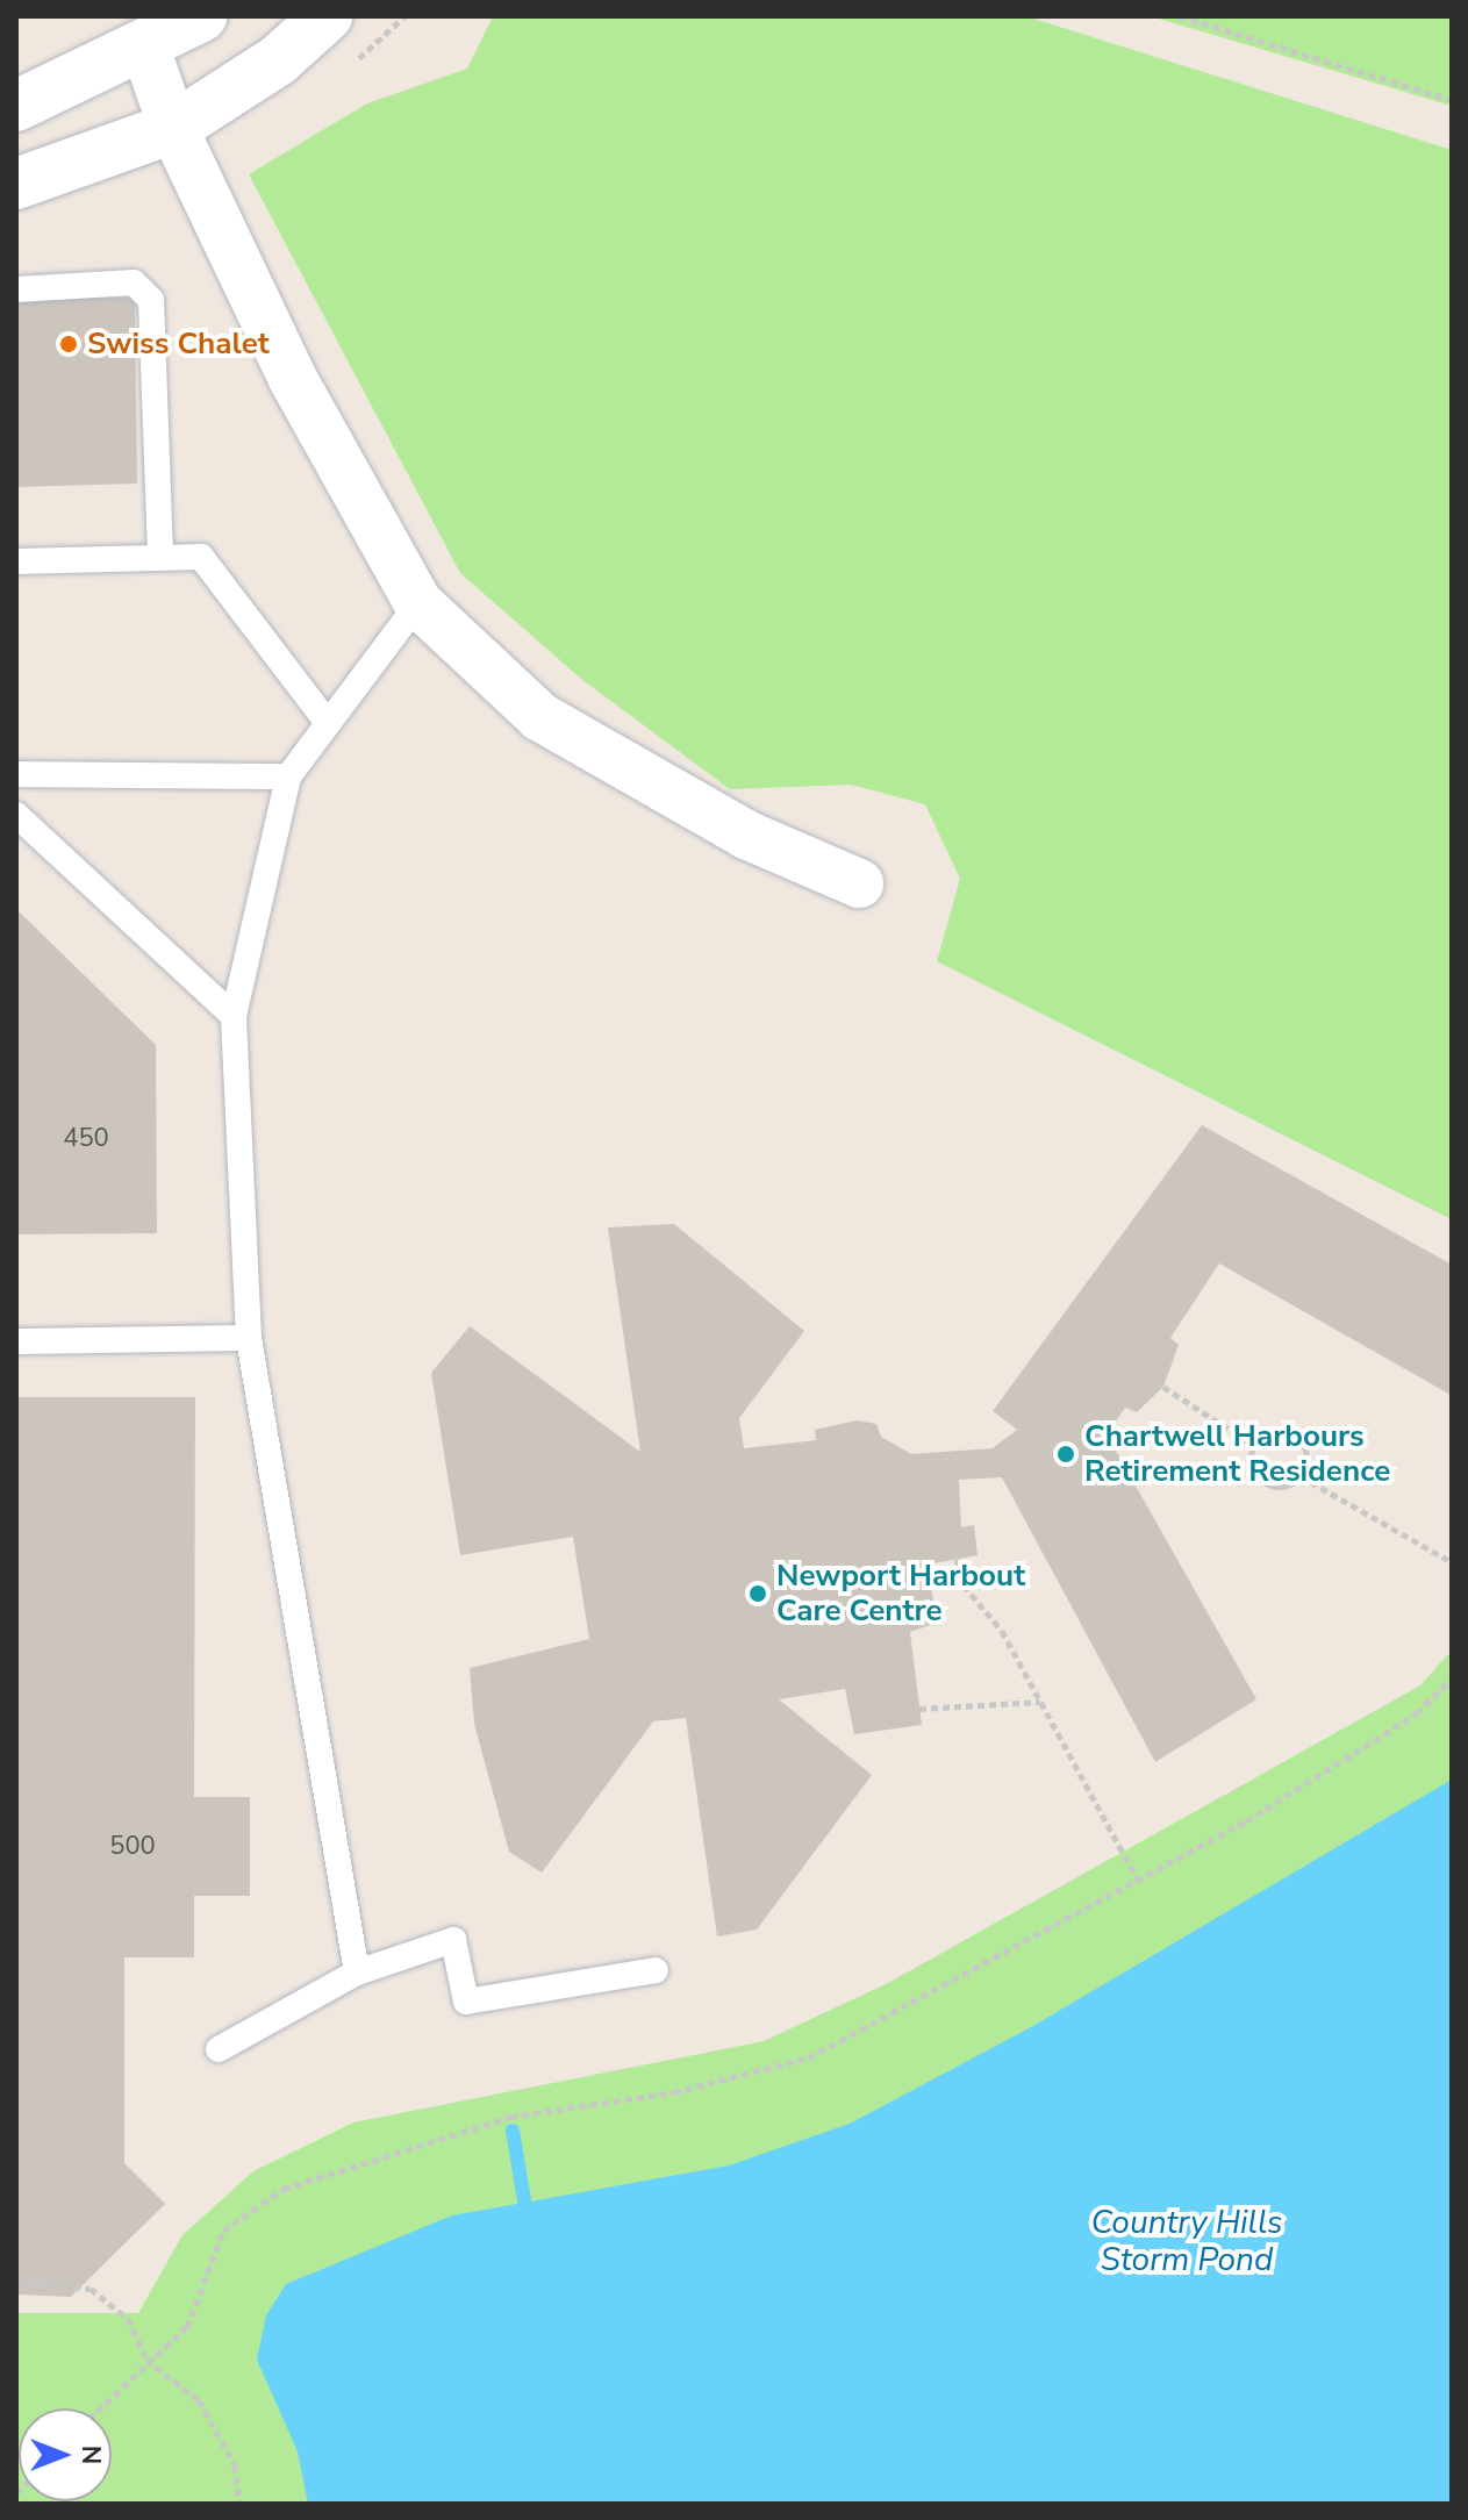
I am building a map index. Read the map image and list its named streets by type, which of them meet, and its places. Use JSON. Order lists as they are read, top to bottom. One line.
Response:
{"water":["Country Hills Storm Pond"],"places":["Swiss Chalet","Chartwell Harbours Retirement Residence","Newport Harbout Care Centre"],"house_numbers":["450","500"],"north":"right"}
